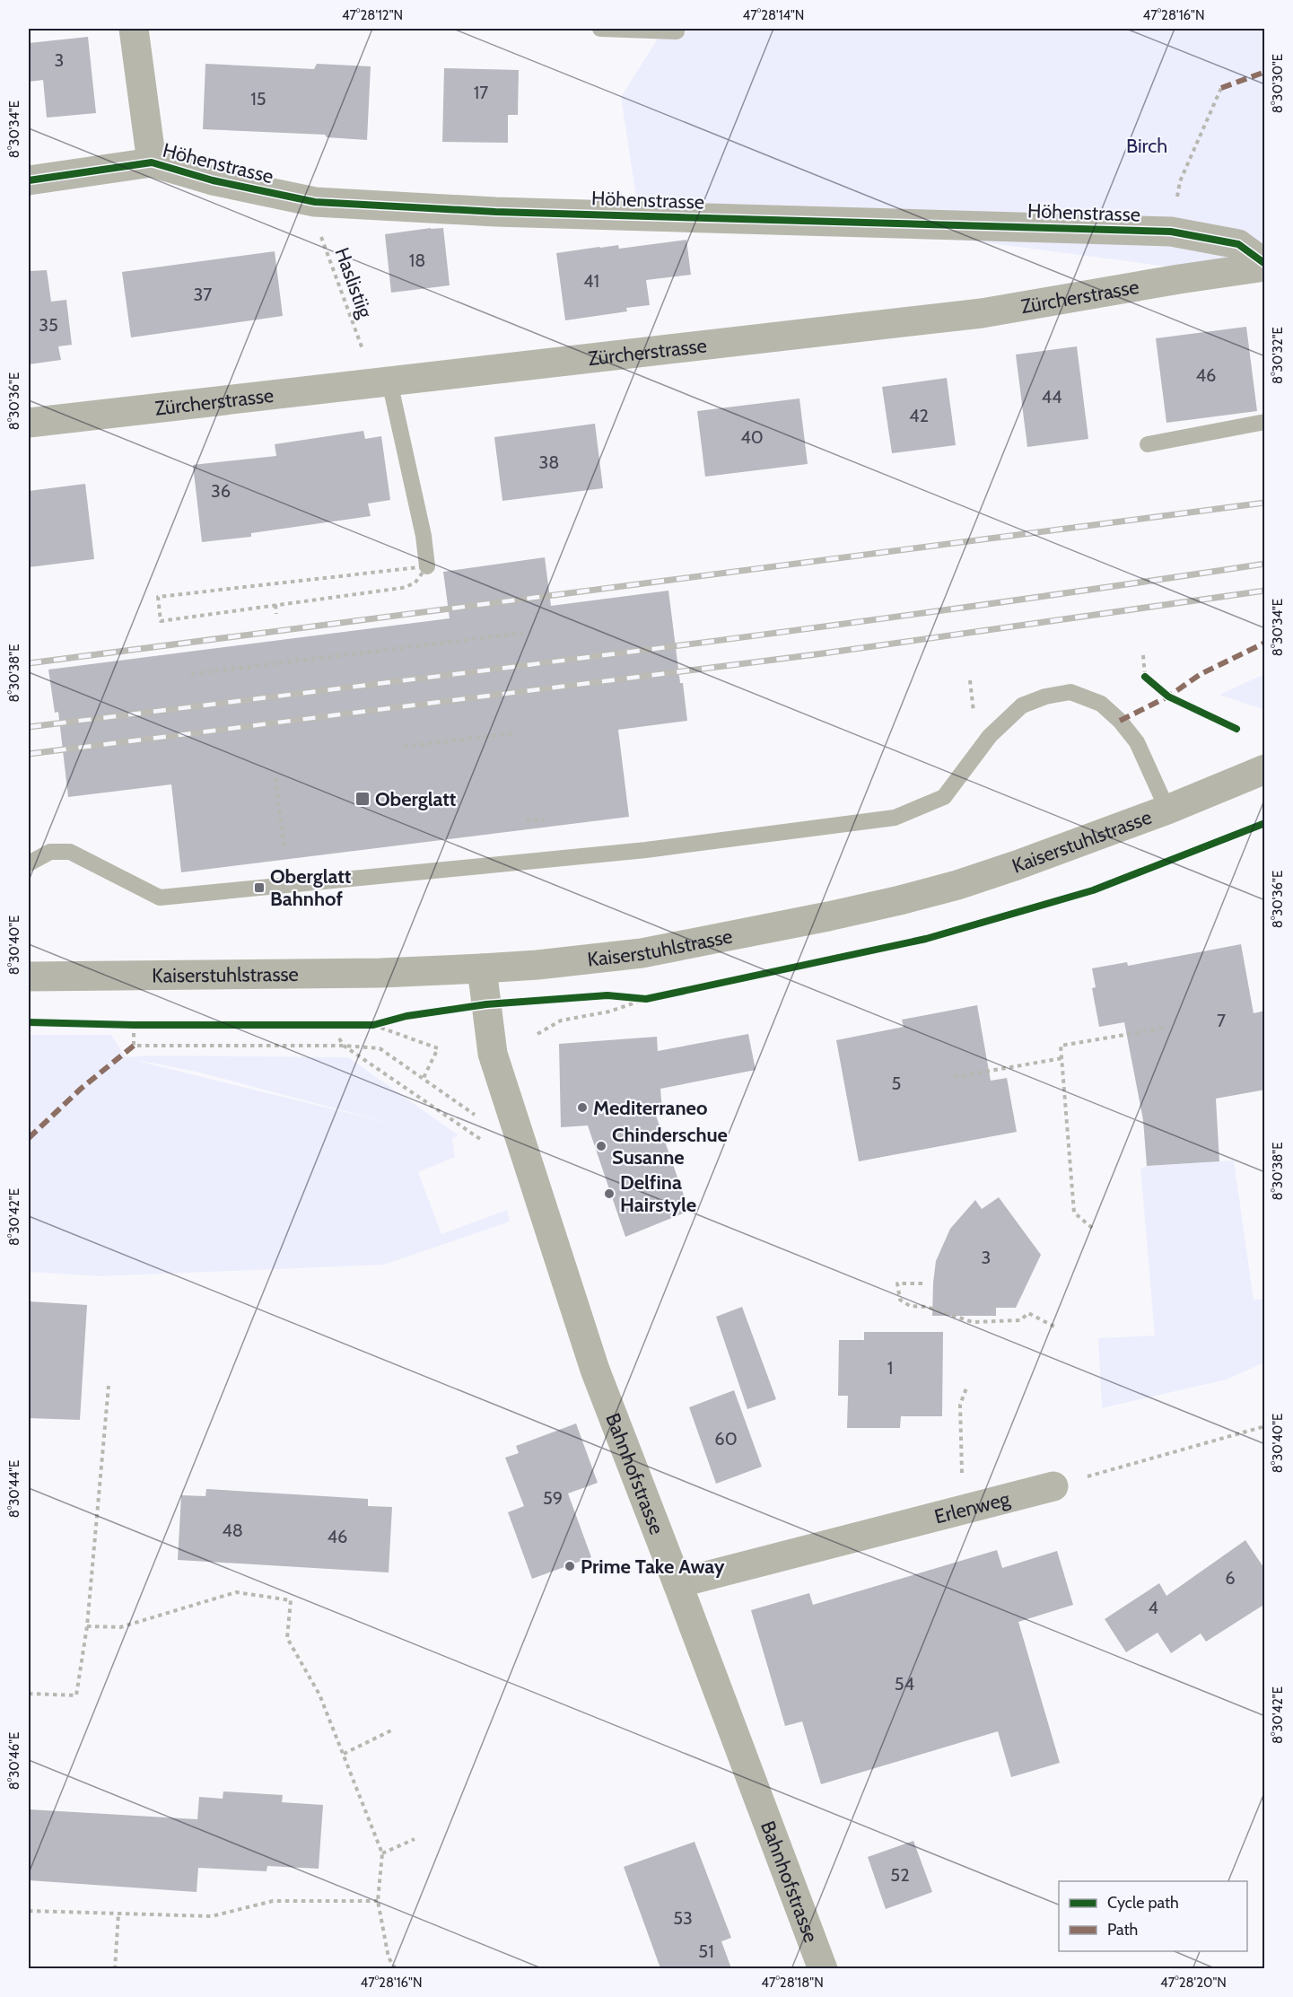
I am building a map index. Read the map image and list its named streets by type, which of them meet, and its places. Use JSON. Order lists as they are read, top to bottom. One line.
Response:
{"streets":{"main road":["Kaiserstuhlstrasse","Bahnhofstrasse"],"street":["Höhenstrasse","Zürcherstrasse","Erlenweg"],"path":["Haslistiig"]},"crossings":[["Höhenstrasse","Zürcherstrasse"],["Kaiserstuhlstrasse","Bahnhofstrasse"],["Bahnhofstrasse","Erlenweg"]],"parks":["Birch"],"places":{"transit":["Oberglatt","Oberglatt Bahnhof"],"other":["Mediterraneo","Chinderschue Susanne","Delfina Hairstyle","Prime Take Away"]},"house_numbers":["3","17","15","18","41","37","35","46","44","42","40","38","36","7","5","3","1","60","59","48","46","6","4","54","52","53","51"],"legend":["Cycle path","Path"],"coordinates":["47°28'12\"N","47°28'14\"N","47°28'16\"N","8°30'30\"E","8°30'34\"E","8°30'32\"E","8°30'36\"E","8°30'38\"E","8°30'40\"E","8°30'42\"E","8°30'44\"E","8°30'46\"E","47°28'18\"N","47°28'20\"N"]}
